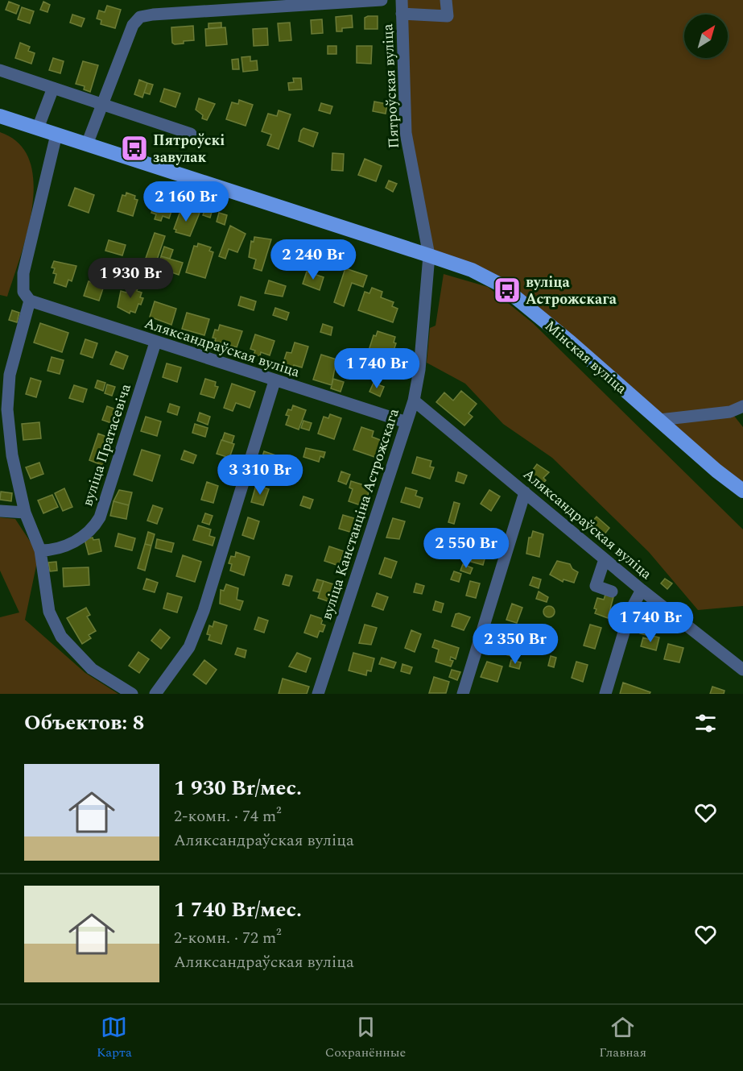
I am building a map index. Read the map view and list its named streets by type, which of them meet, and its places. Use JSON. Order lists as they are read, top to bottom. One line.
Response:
{"streets":{"main road":["Мінская вуліца"],"street":["Пятроўская вуліца","Аляксандраўская вуліца","вуліца Пратасевіча","вуліца Канстанціна Астрожскага"]},"crossings":[["Пятроўская вуліца","Мінская вуліца"],["Пятроўская вуліца","вуліца Канстанціна Астрожскага"],["Аляксандраўская вуліца","вуліца Пратасевіча"],["Аляксандраўская вуліца","вуліца Канстанціна Астрожскага"],["Мінская вуліца","вуліца Канстанціна Астрожскага"]],"places":{"bus stop":["Пятроўскі завулак","вуліца Астрожскага"]},"north":"top right","page":{"price":["2 160 Br","2 240 Br","1 930 Br","1 740 Br","3 310 Br","2 550 Br","1 740 Br","2 350 Br"],"heading":"Объектов: 8","list":[{"name":"1 930 Br/мес.","note":"2-комн. · 74 m² · Аляксандраўская вуліца"},{"name":"1 740 Br/мес.","note":"2-комн. · 72 m² · Аляксандраўская вуліца"}],"tabs":["Карта","Сохранённые","Главная"]}}
